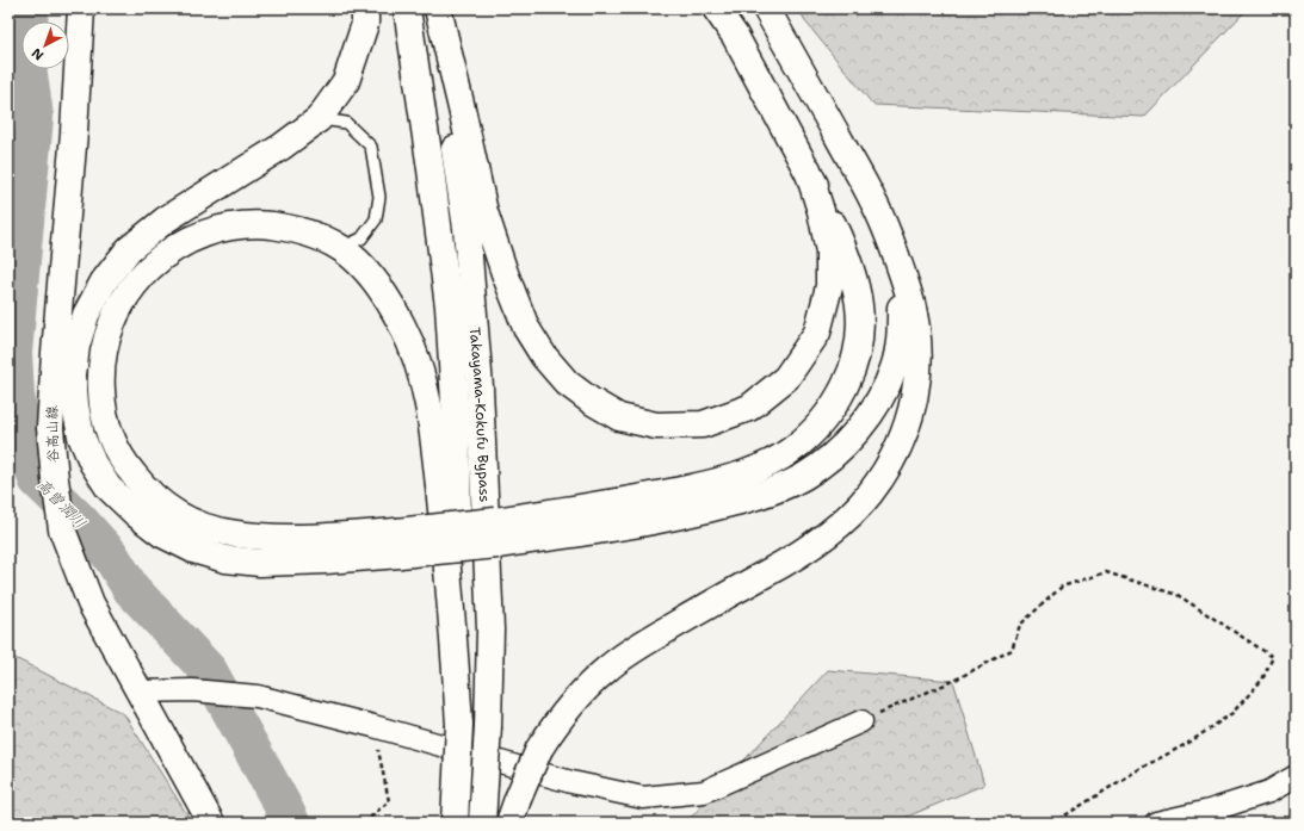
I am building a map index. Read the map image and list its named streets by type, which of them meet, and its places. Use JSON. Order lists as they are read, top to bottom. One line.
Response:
{"streets":{"main road":["Takayama-Kokufu Bypass","谷高山線"]},"water":["高曽潤川"],"north":"bottom left"}
